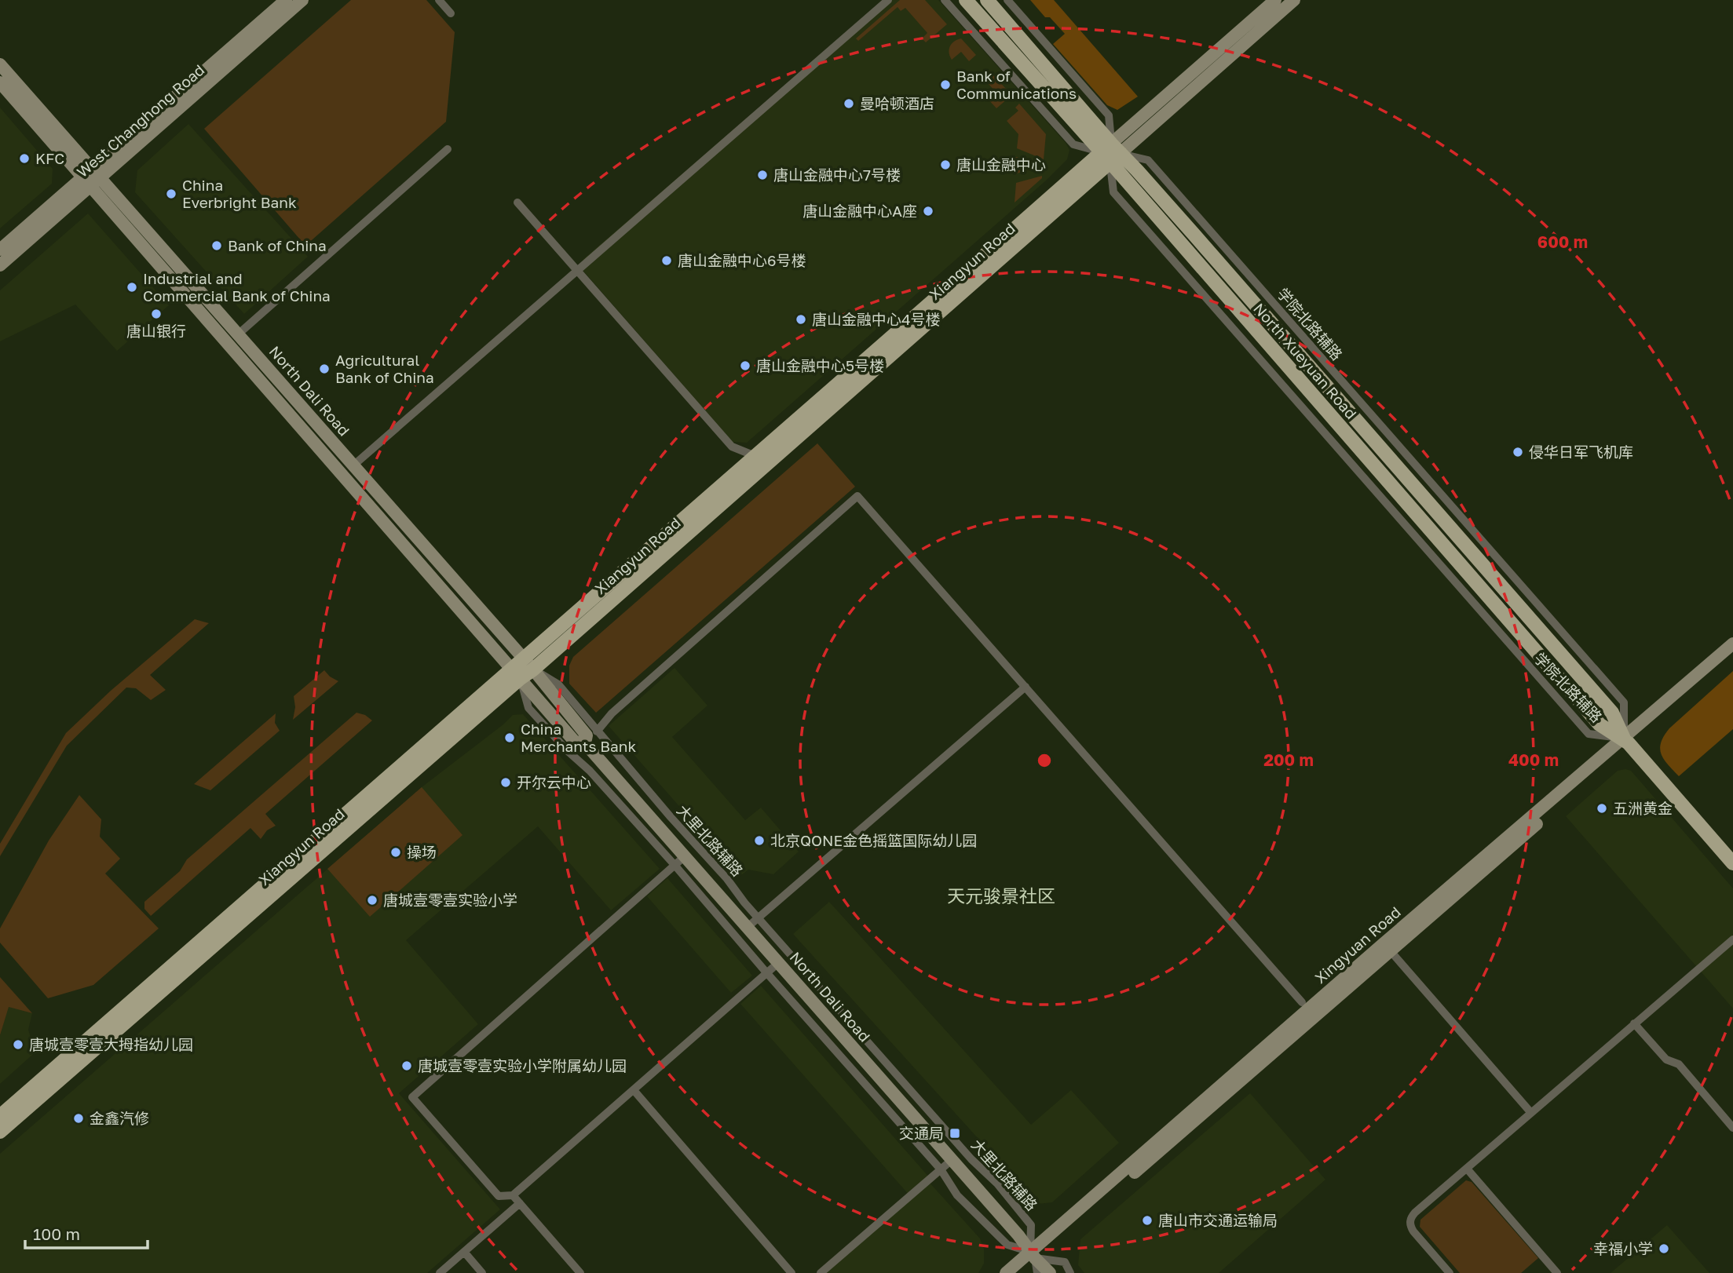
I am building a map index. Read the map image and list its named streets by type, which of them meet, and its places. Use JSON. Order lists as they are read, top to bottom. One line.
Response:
{"streets":{"main road":["West Changhong Road","Xiangyun Road","North Xueyuan Road","North Dali Road","Xingyuan Road"],"street":["学院北路辅路","大里北路辅路"]},"crossings":[["West Changhong Road","North Dali Road"],["Xiangyun Road","学院北路辅路"],["Xiangyun Road","North Xueyuan Road"],["Xiangyun Road","North Dali Road"],["Xiangyun Road","大里北路辅路"],["学院北路辅路","North Xueyuan Road"],["学院北路辅路","Xingyuan Road"],["North Xueyuan Road","Xingyuan Road"],["North Dali Road","大里北路辅路"],["North Dali Road","Xingyuan Road"],["大里北路辅路","Xingyuan Road"]],"districts":["天元骏景社区"],"places":{"other":["Bank of Communications","曼哈顿酒店","KFC","唐山金融中心","唐山金融中心7号楼","China Everbright Bank","唐山金融中心A座","Bank of China","唐山金融中心6号楼","Industrial and Commercial Bank of China","唐山银行","唐山金融中心4号楼","唐山金融中心5号楼","Agricultural Bank of China","侵华日军飞机库","China Merchants Bank","开尔云中心","五洲黄金","北京QONE金色摇篮国际幼儿园","操场","唐城壹零壹实验小学","唐城壹零壹大拇指幼儿园","唐城壹零壹实验小学附属幼儿园","金鑫汽修","唐山市交通运输局","幸福小学"],"transit":["交通局"]},"scale_bar":"100 m","rings":["600 m","200 m","400 m"]}
